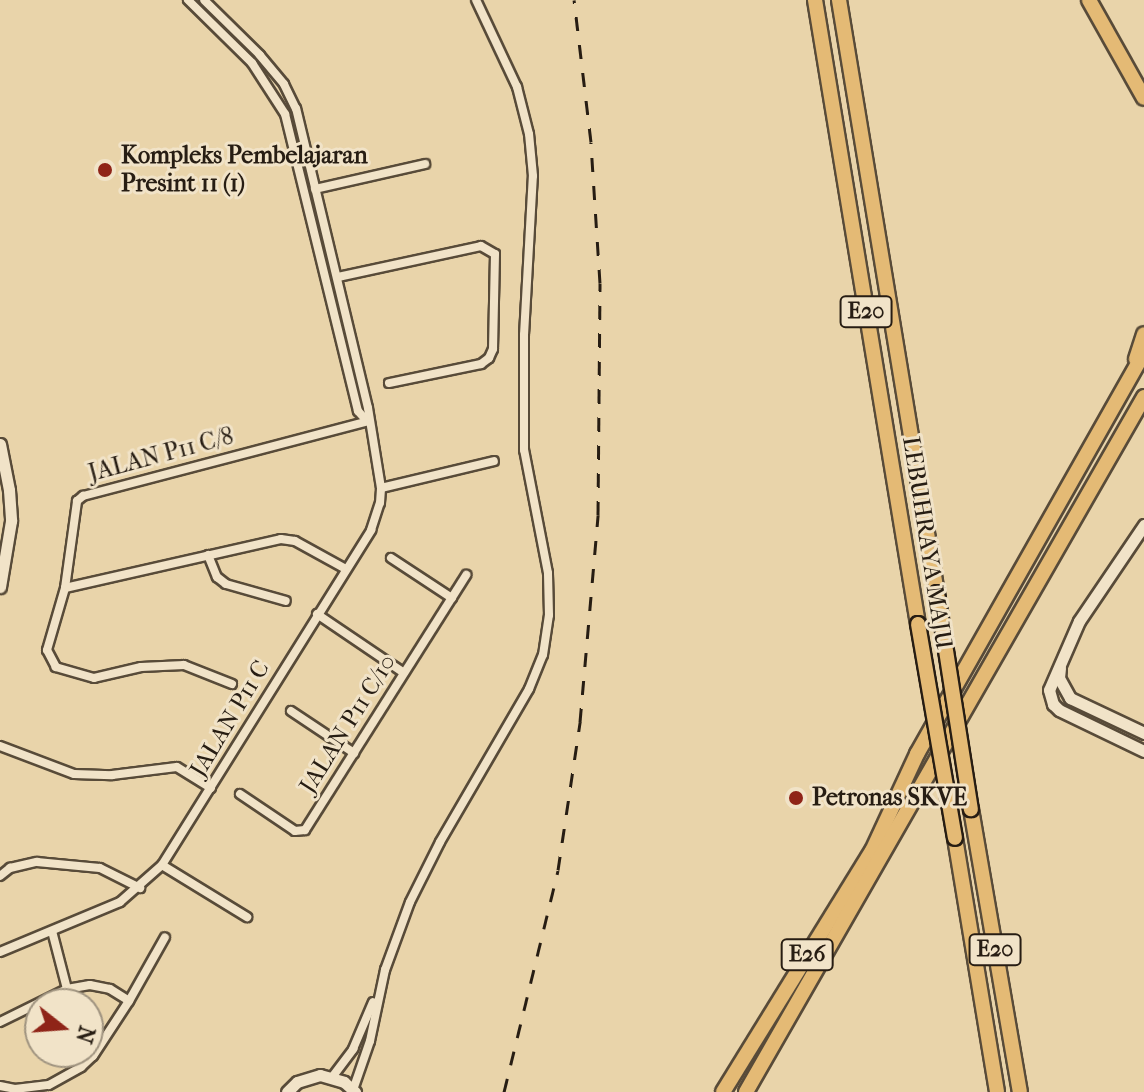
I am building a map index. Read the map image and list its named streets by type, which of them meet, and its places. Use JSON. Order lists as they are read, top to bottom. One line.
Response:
{"streets":{"highway":["E20","LEBUHRAYA MAJU","E26"],"street":["JALAN P11 C/8","JALAN P11 C","JALAN P11 C/10"]},"crossings":[["JALAN P11 C/8","JALAN P11 C"]],"places":["Kompleks Pembelajaran Presint 11 (1)","Petronas SKVE"],"north":"right"}
